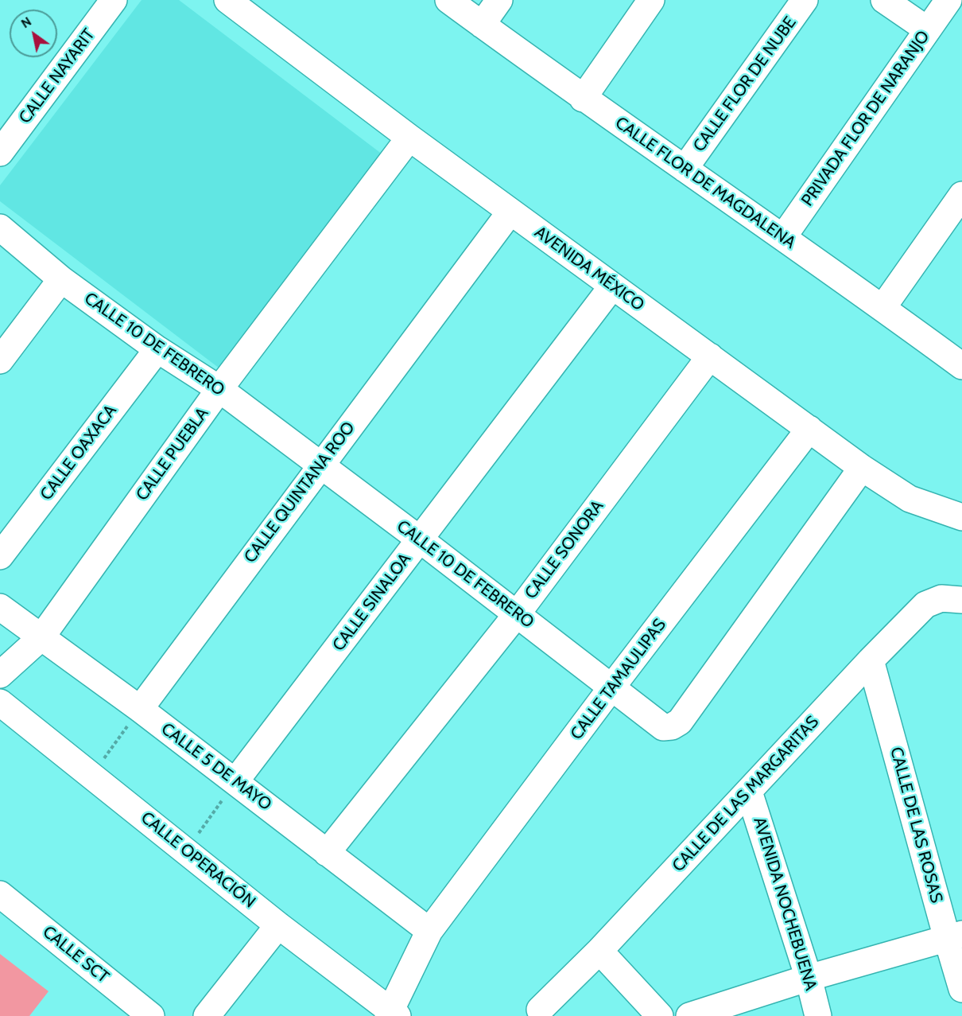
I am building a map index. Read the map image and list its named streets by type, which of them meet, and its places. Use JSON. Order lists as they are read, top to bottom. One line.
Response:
{"streets":{"street":["CALLE NAYARIT","CALLE FLOR DE NUBE","PRIVADA FLOR DE NARANJO","CALLE FLOR DE MAGDALENA","AVENIDA MÉXICO","CALLE 10 DE FEBRERO","CALLE OAXACA","CALLE PUEBLA","CALLE QUINTANA ROO","CALLE SONORA","CALLE SINALOA","CALLE TAMAULIPAS","CALLE 5 DE MAYO","CALLE DE LAS MARGARITAS","CALLE DE LAS ROSAS","CALLE OPERACIÓN","AVENIDA NOCHEBUENA","CALLE SCT"]},"crossings":[["CALLE FLOR DE NUBE","CALLE FLOR DE MAGDALENA"],["PRIVADA FLOR DE NARANJO","CALLE FLOR DE MAGDALENA"],["AVENIDA MÉXICO","CALLE 10 DE FEBRERO"],["AVENIDA MÉXICO","CALLE PUEBLA"],["AVENIDA MÉXICO","CALLE QUINTANA ROO"],["AVENIDA MÉXICO","CALLE SONORA"],["AVENIDA MÉXICO","CALLE SINALOA"],["AVENIDA MÉXICO","CALLE TAMAULIPAS"],["CALLE 10 DE FEBRERO","CALLE OAXACA"],["CALLE 10 DE FEBRERO","CALLE PUEBLA"],["CALLE 10 DE FEBRERO","CALLE QUINTANA ROO"],["CALLE 10 DE FEBRERO","CALLE SONORA"],["CALLE 10 DE FEBRERO","CALLE SINALOA"],["CALLE 10 DE FEBRERO","CALLE TAMAULIPAS"],["CALLE PUEBLA","CALLE 5 DE MAYO"],["CALLE QUINTANA ROO","CALLE 5 DE MAYO"],["CALLE SONORA","CALLE 5 DE MAYO"],["CALLE SINALOA","CALLE 5 DE MAYO"],["CALLE TAMAULIPAS","CALLE 5 DE MAYO"],["CALLE TAMAULIPAS","CALLE OPERACIÓN"],["CALLE DE LAS MARGARITAS","CALLE DE LAS ROSAS"],["CALLE DE LAS MARGARITAS","AVENIDA NOCHEBUENA"]],"north":"top left"}
